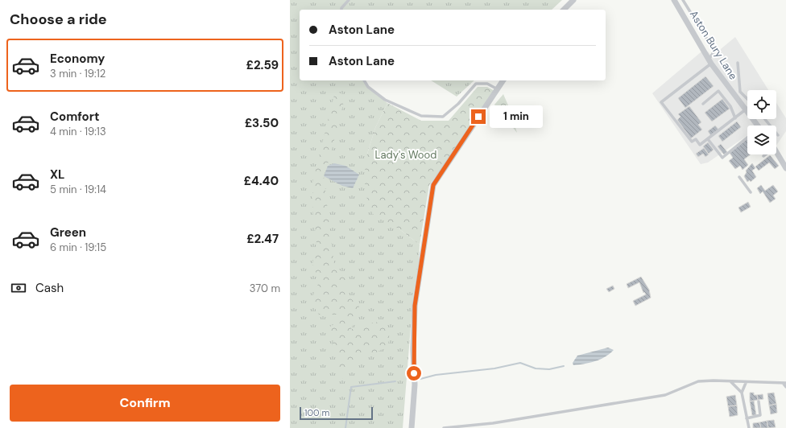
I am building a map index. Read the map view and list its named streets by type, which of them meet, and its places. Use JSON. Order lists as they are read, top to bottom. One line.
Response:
{"streets":{"street":["Aston Bury Lane"]},"parks":["Lady's Wood"],"scale_bar":"100 m","page":{"heading":"Choose a ride","banner":["Aston Lane","Aston Lane"],"list":[{"name":"Economy","note":"3 min · 19:12","value":"£2.59"},{"name":"Comfort","note":"4 min · 19:13","value":"£3.50"},{"name":"XL","note":"5 min · 19:14","value":"£4.40"},{"name":"Green","note":"6 min · 19:15","value":"£2.47"}],"bubble":"1 min","pay":["Cash","370 m"],"buttons":"Confirm","scale":"100 m"}}
